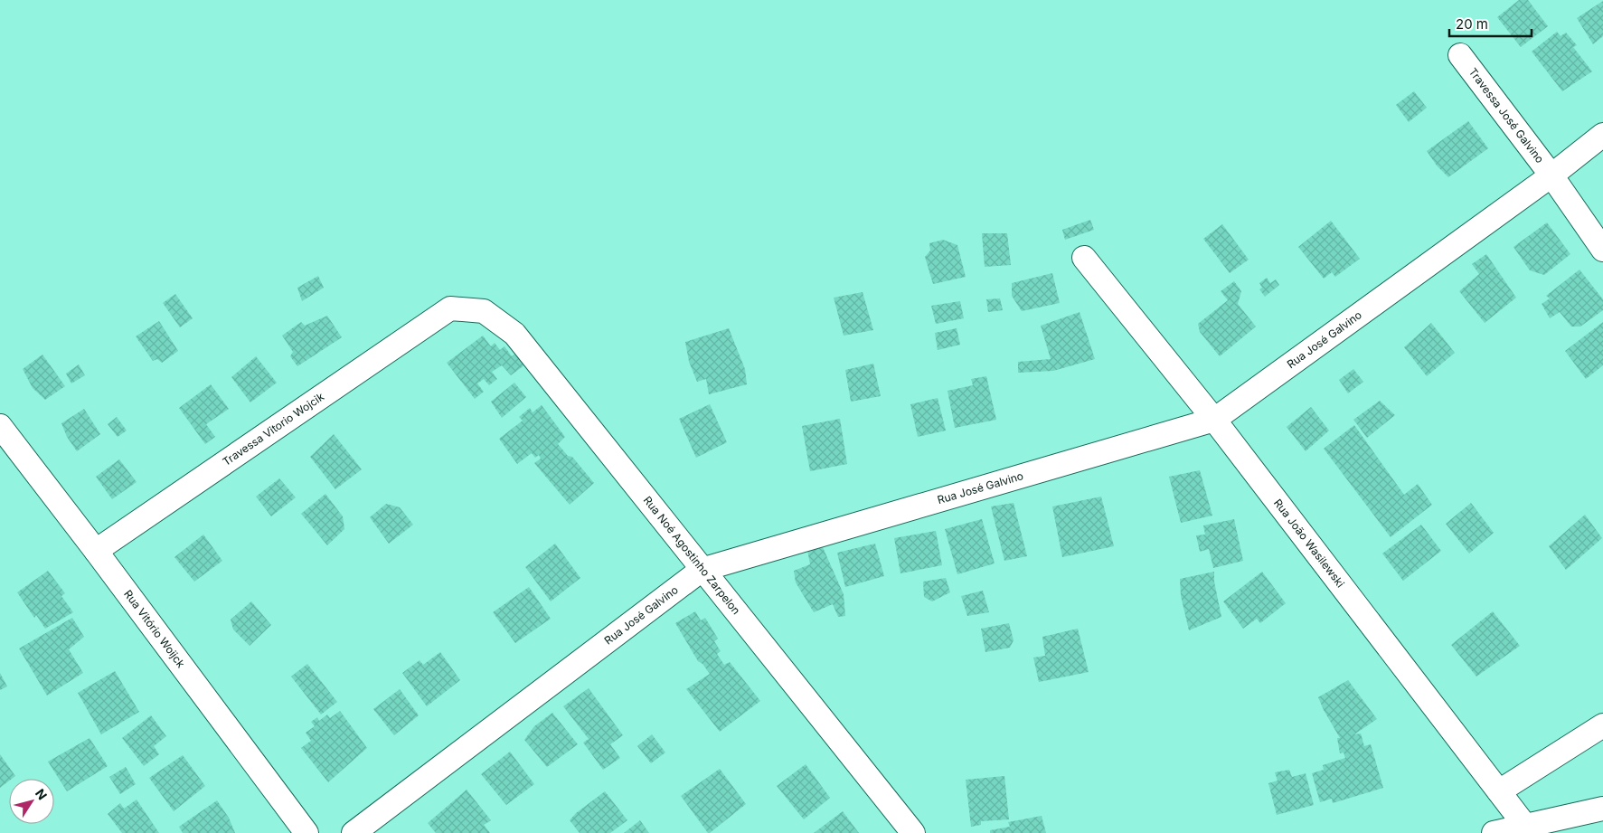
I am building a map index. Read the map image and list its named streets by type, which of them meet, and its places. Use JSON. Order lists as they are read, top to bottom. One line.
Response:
{"streets":{"street":["Travessa José Galvino","Rua José Galvino","Travessa Vitorio Wojcik","Rua João Wasilewski","Rua Noé Agostinho Zarpelon","Rua Vitório Woijck"]},"crossings":[["Travessa José Galvino","Rua José Galvino"],["Rua José Galvino","Rua João Wasilewski"],["Rua José Galvino","Rua Noé Agostinho Zarpelon"],["Travessa Vitorio Wojcik","Rua Noé Agostinho Zarpelon"],["Travessa Vitorio Wojcik","Rua Vitório Woijck"]],"scale_bar":"20 m","north":"top right"}
